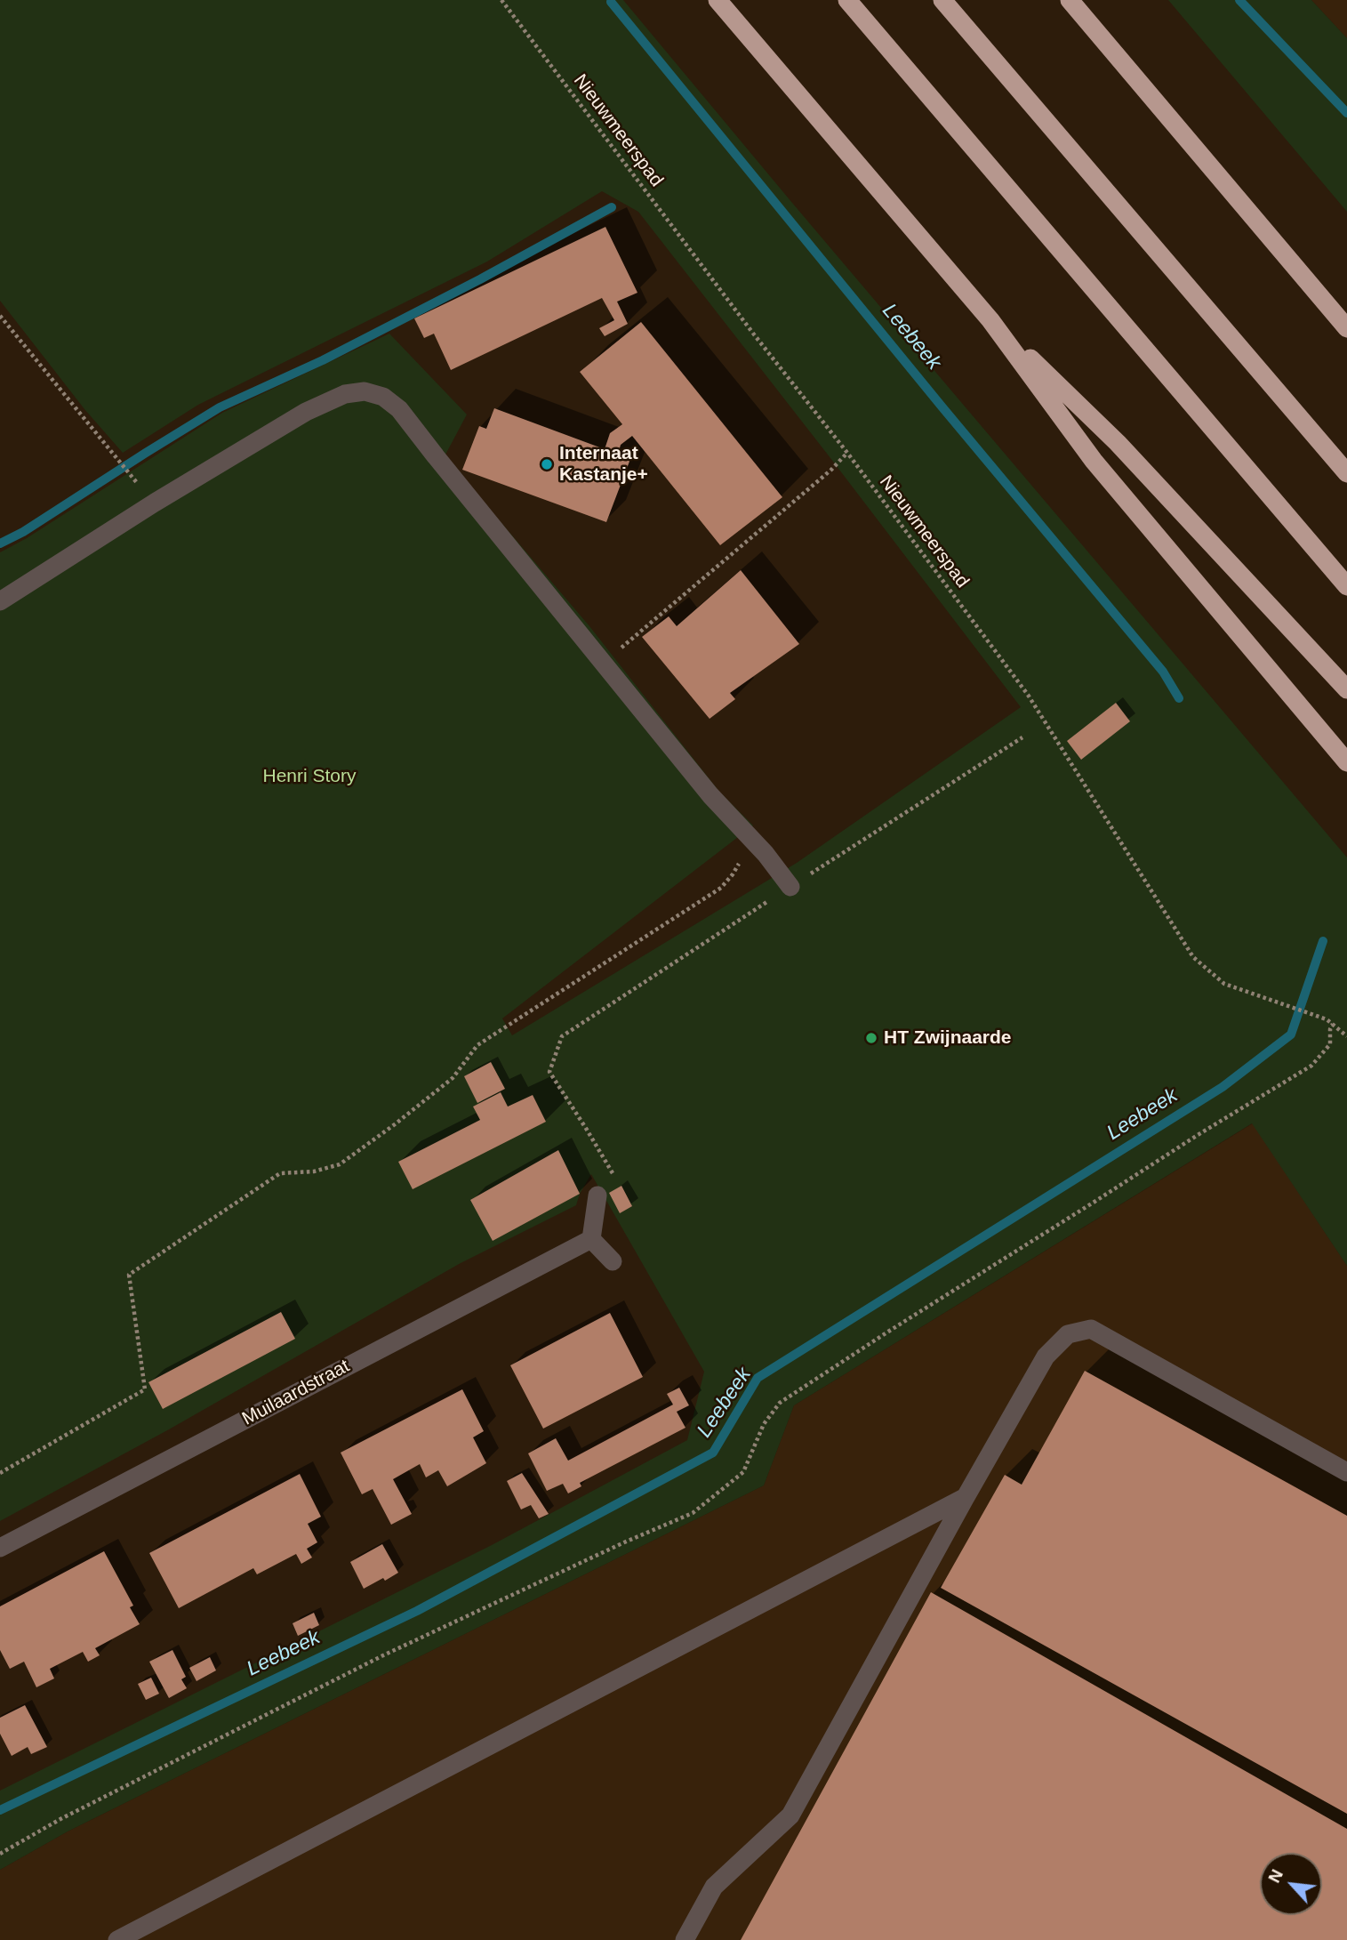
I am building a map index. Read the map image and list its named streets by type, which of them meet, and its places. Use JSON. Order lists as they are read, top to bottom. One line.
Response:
{"streets":{"street":["Muilaardstraat"],"path":["Nieuwmeerspad"]},"water":["Leebeek"],"parks":["Henri Story"],"places":["Internaat Kastanje+","HT Zwijnaarde"],"north":"top left"}
